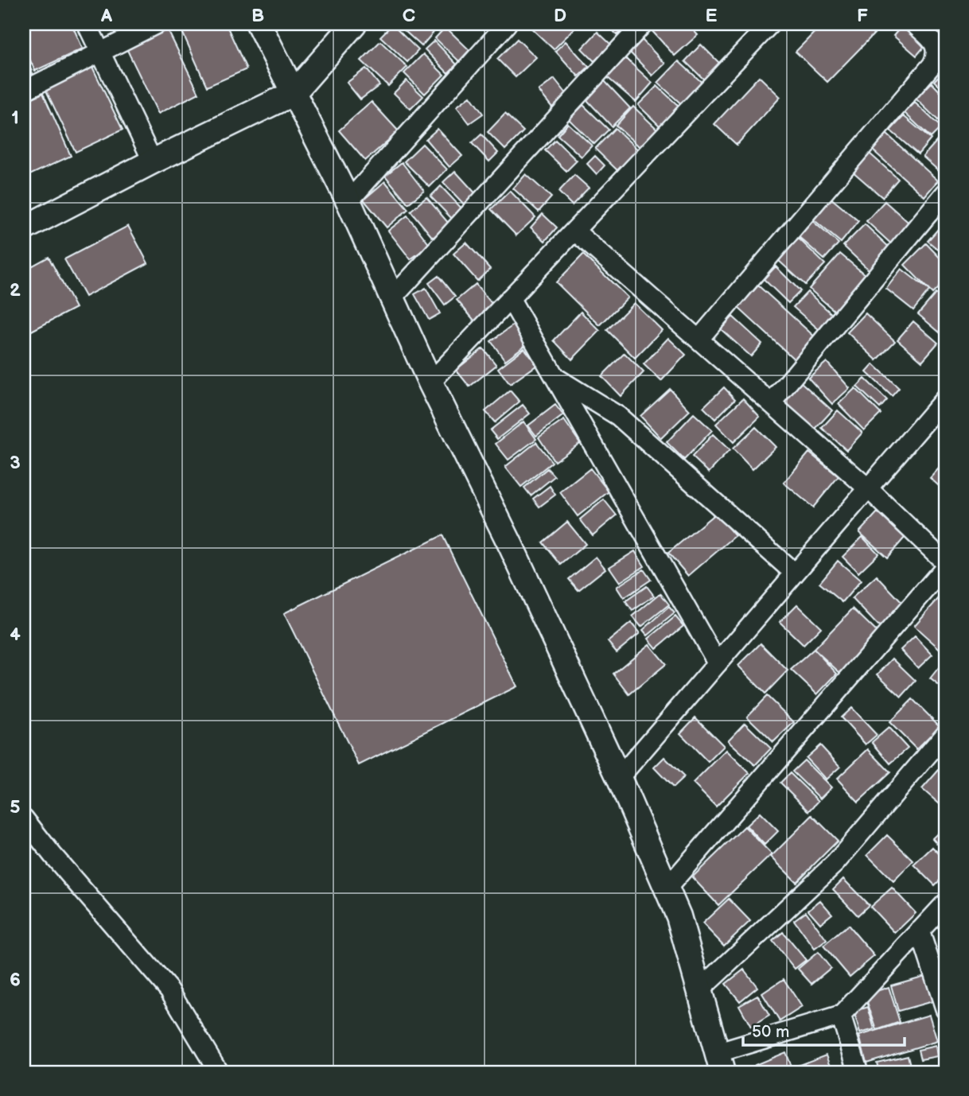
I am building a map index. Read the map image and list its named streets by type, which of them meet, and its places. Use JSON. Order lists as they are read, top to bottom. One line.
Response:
{"scale_bar":"50 m","grid":{"columns":["A","B","C","D","E","F"],"rows":["1","2","3","4","5","6"]}}
